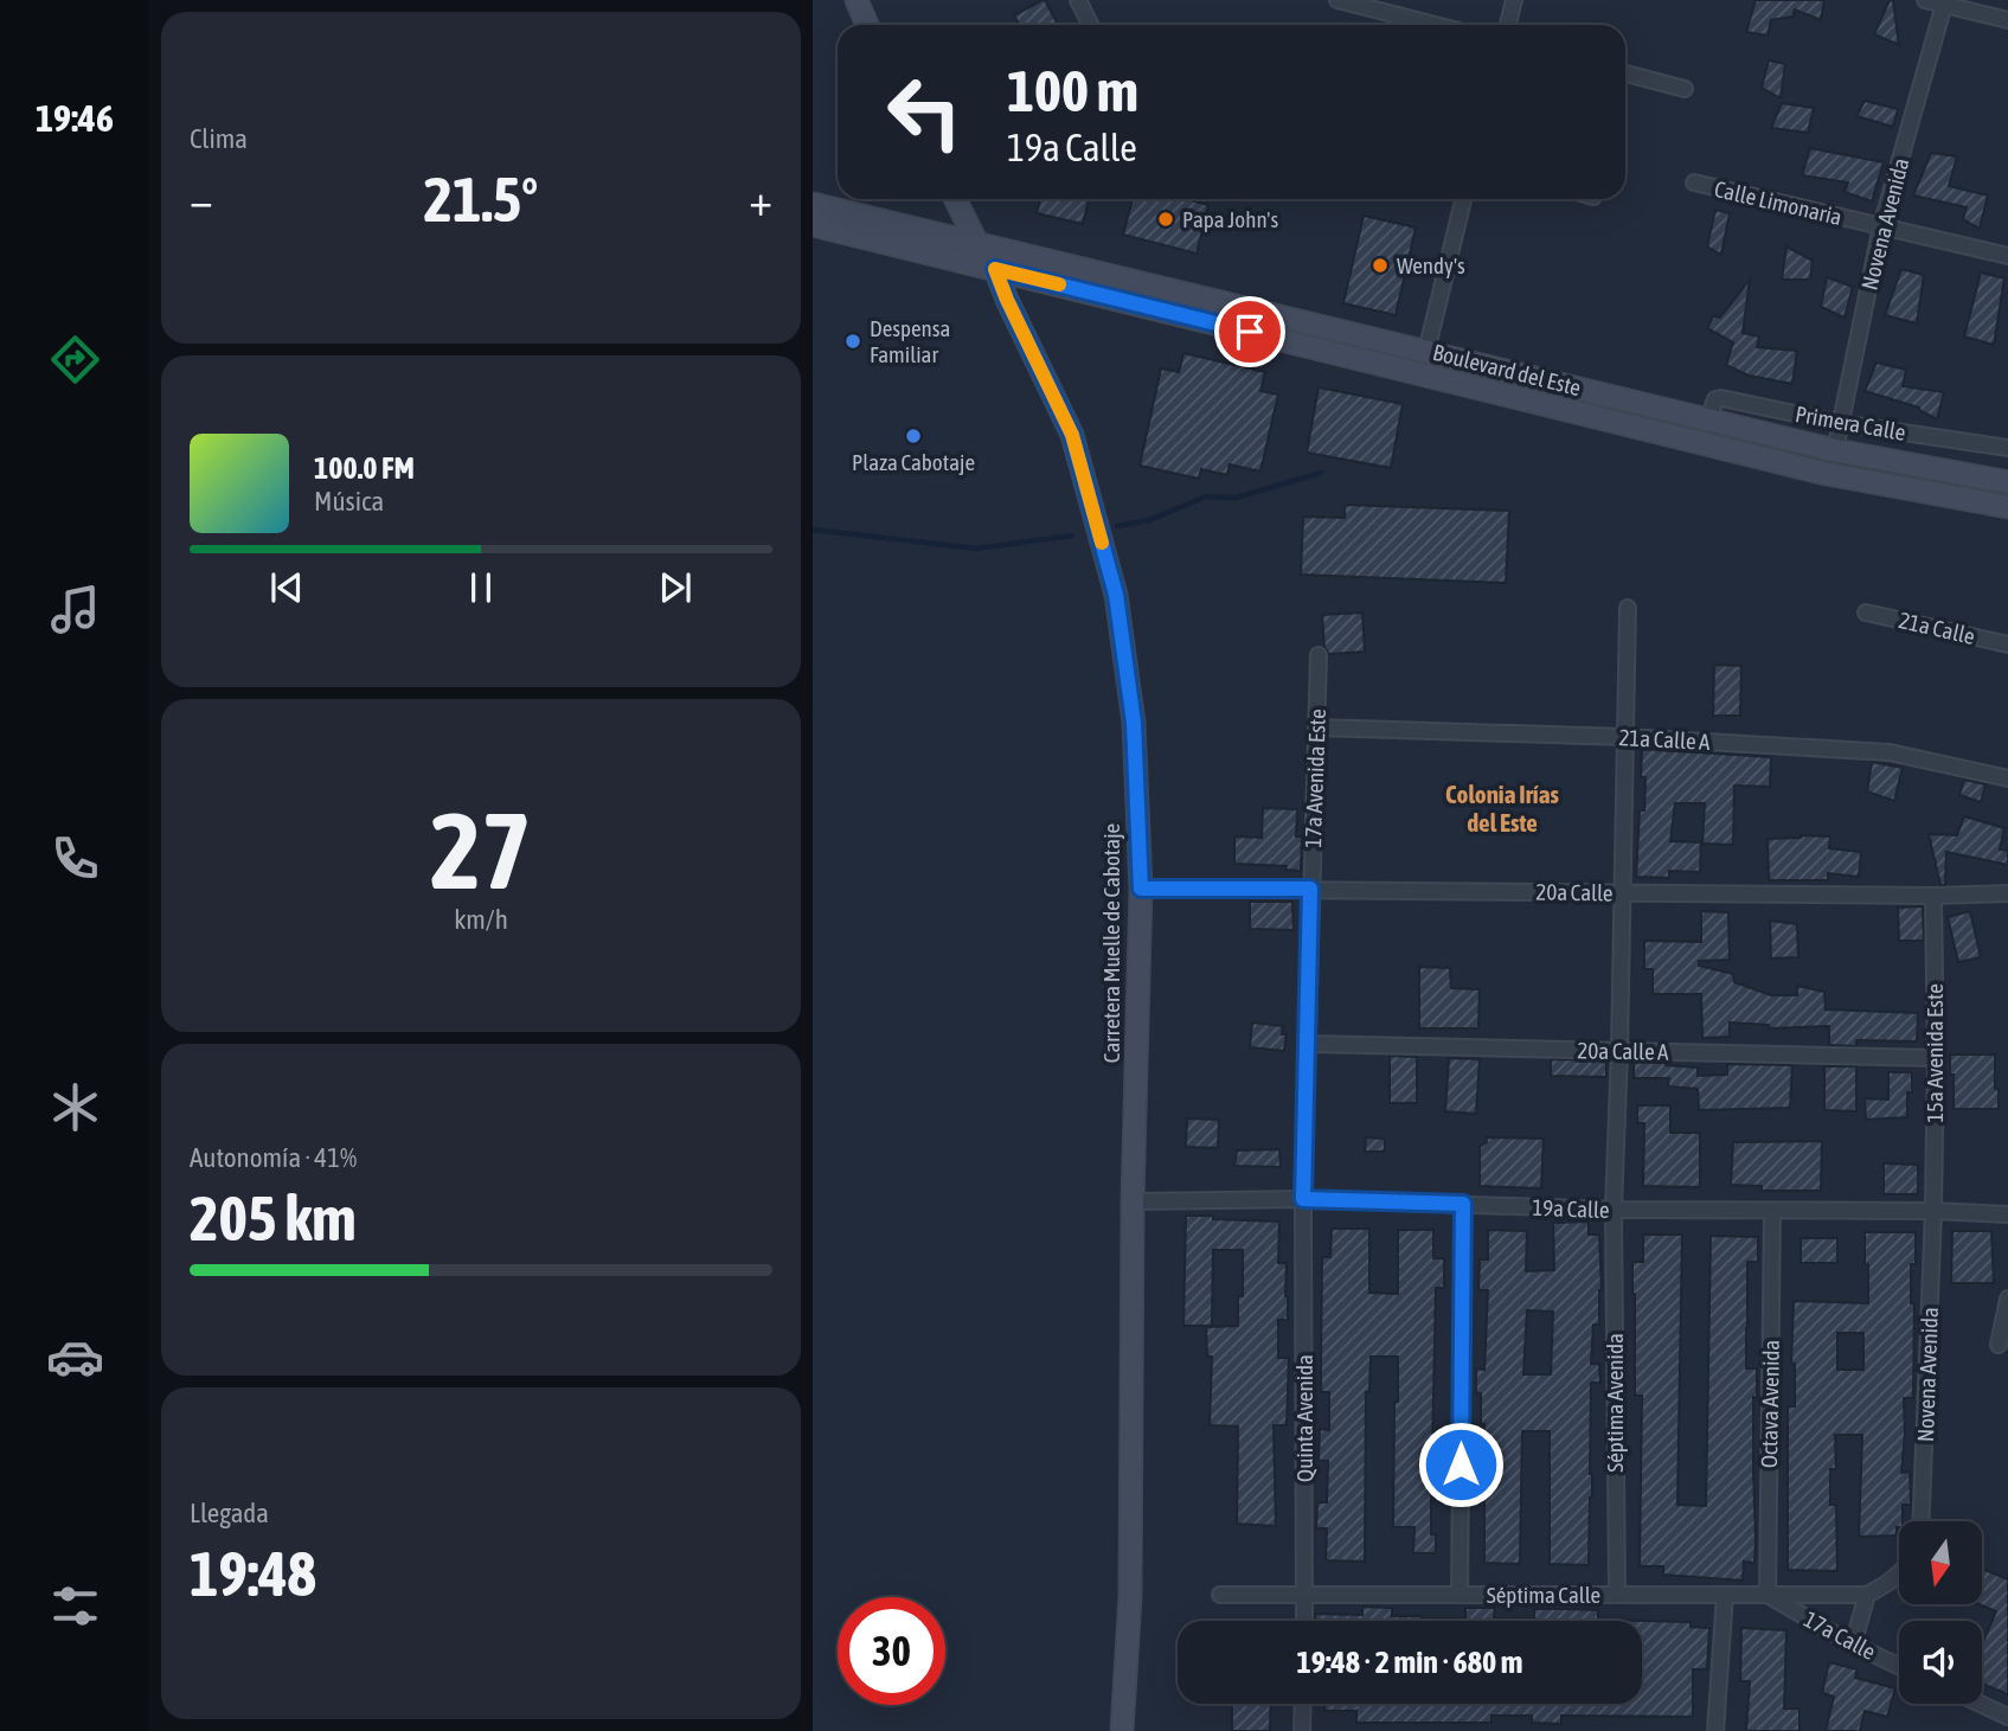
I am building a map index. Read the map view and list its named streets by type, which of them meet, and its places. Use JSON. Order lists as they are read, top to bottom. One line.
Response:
{"streets":{"main road":["Boulevard del Este","Carretera Muelle de Cabotaje"],"street":["Calle Limonaria","Novena Avenida","Primera Calle","21a Calle","21a Calle A","17a Avenida Este","20a Calle","20a Calle A","15a Avenida Este","19a Calle","Séptima Avenida","Octava Avenida","Quinta Avenida","Séptima Calle","17a Calle"]},"crossings":[["Calle Limonaria","Novena Avenida"],["Novena Avenida","Boulevard del Este"],["Novena Avenida","Primera Calle"],["Novena Avenida","15a Avenida Este"],["Novena Avenida","19a Calle"],["Boulevard del Este","Primera Calle"],["Boulevard del Este","Carretera Muelle de Cabotaje"],["21a Calle A","17a Avenida Este"],["21a Calle A","Séptima Avenida"],["17a Avenida Este","20a Calle"],["17a Avenida Este","20a Calle A"],["17a Avenida Este","19a Calle"],["17a Avenida Este","Quinta Avenida"],["20a Calle","Carretera Muelle de Cabotaje"],["20a Calle","15a Avenida Este"],["20a Calle","Séptima Avenida"],["Carretera Muelle de Cabotaje","19a Calle"],["20a Calle A","15a Avenida Este"],["20a Calle A","Séptima Avenida"],["15a Avenida Este","19a Calle"],["19a Calle","Séptima Avenida"],["19a Calle","Octava Avenida"],["19a Calle","Quinta Avenida"],["Séptima Avenida","Séptima Calle"],["Octava Avenida","Séptima Calle"],["Octava Avenida","17a Calle"],["Quinta Avenida","Séptima Calle"],["Séptima Calle","17a Calle"]],"districts":["Colonia Irías del Este"],"places":["Papa John's","Wendy's","Despensa Familiar","Plaza Cabotaje"],"north":"bottom","page":{"tabs":"19:46","tile":["Clima",["27","km/h"],["Autonomía · 41%","205 km"],["Llegada","19:48"]],"turn":["100 m","19a Calle"],"heat":["−","21.5°","+"],"song":["100.0 FM","Música"],"limit":"30","trip":"19:48 · 2 min · 680 m"}}
